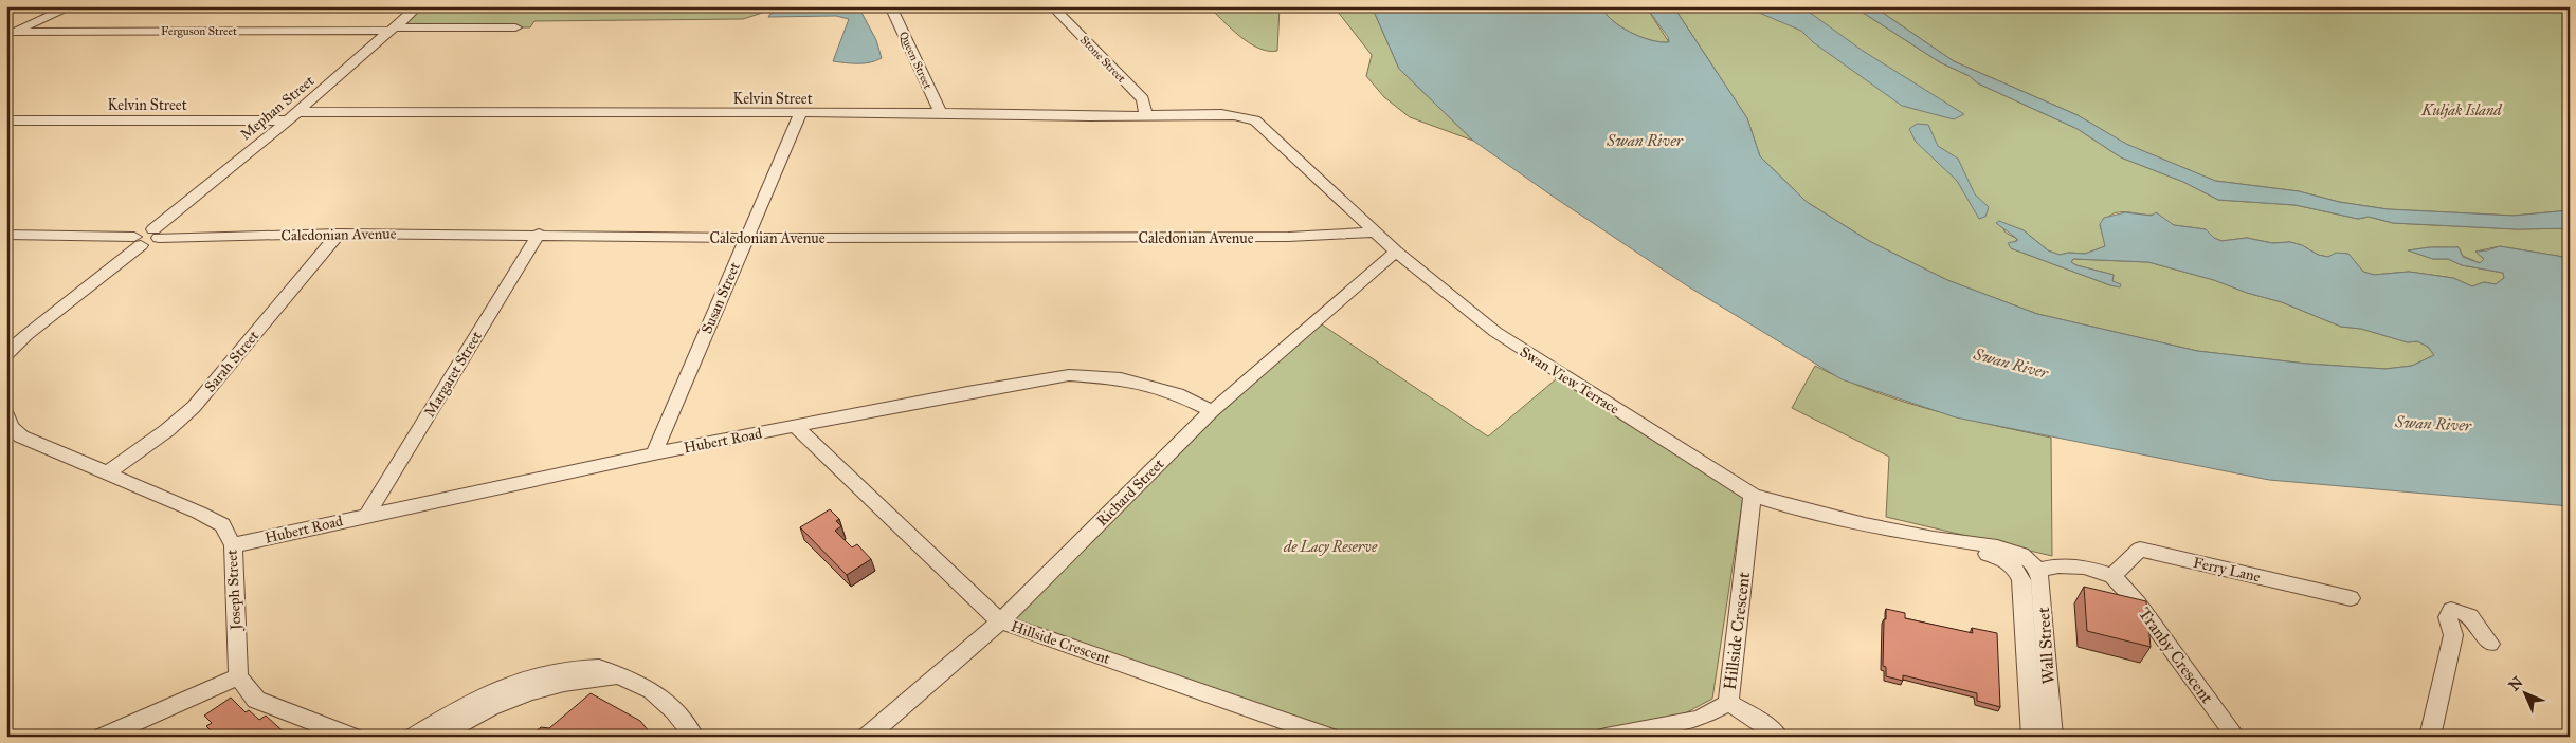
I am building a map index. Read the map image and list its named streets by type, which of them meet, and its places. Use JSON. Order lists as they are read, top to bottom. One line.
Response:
{"streets":{"street":["Ferguson Street","Stone Street","Queen Street","Kelvin Street","Mephan Street","Caledonian Avenue","Susan Street","Sarah Street","Margaret Street","Swan View Terrace","Hubert Road","Richard Street","Ferry Lane","Joseph Street","Hillside Crescent","Wall Street","Tranby Crescent"]},"crossings":[["Ferguson Street","Mephan Street"],["Stone Street","Kelvin Street"],["Queen Street","Kelvin Street"],["Kelvin Street","Mephan Street"],["Kelvin Street","Susan Street"],["Kelvin Street","Swan View Terrace"],["Mephan Street","Caledonian Avenue"],["Caledonian Avenue","Susan Street"],["Caledonian Avenue","Sarah Street"],["Caledonian Avenue","Margaret Street"],["Caledonian Avenue","Swan View Terrace"],["Susan Street","Hubert Road"],["Sarah Street","Joseph Street"],["Margaret Street","Hubert Road"],["Swan View Terrace","Richard Street"],["Swan View Terrace","Hillside Crescent"],["Swan View Terrace","Wall Street"],["Hubert Road","Richard Street"],["Hubert Road","Joseph Street"],["Hubert Road","Hillside Crescent"],["Richard Street","Hillside Crescent"],["Ferry Lane","Tranby Crescent"]],"water":["Swan River"],"parks":["Kuljak Island","de Lacy Reserve"],"north":"top left"}
